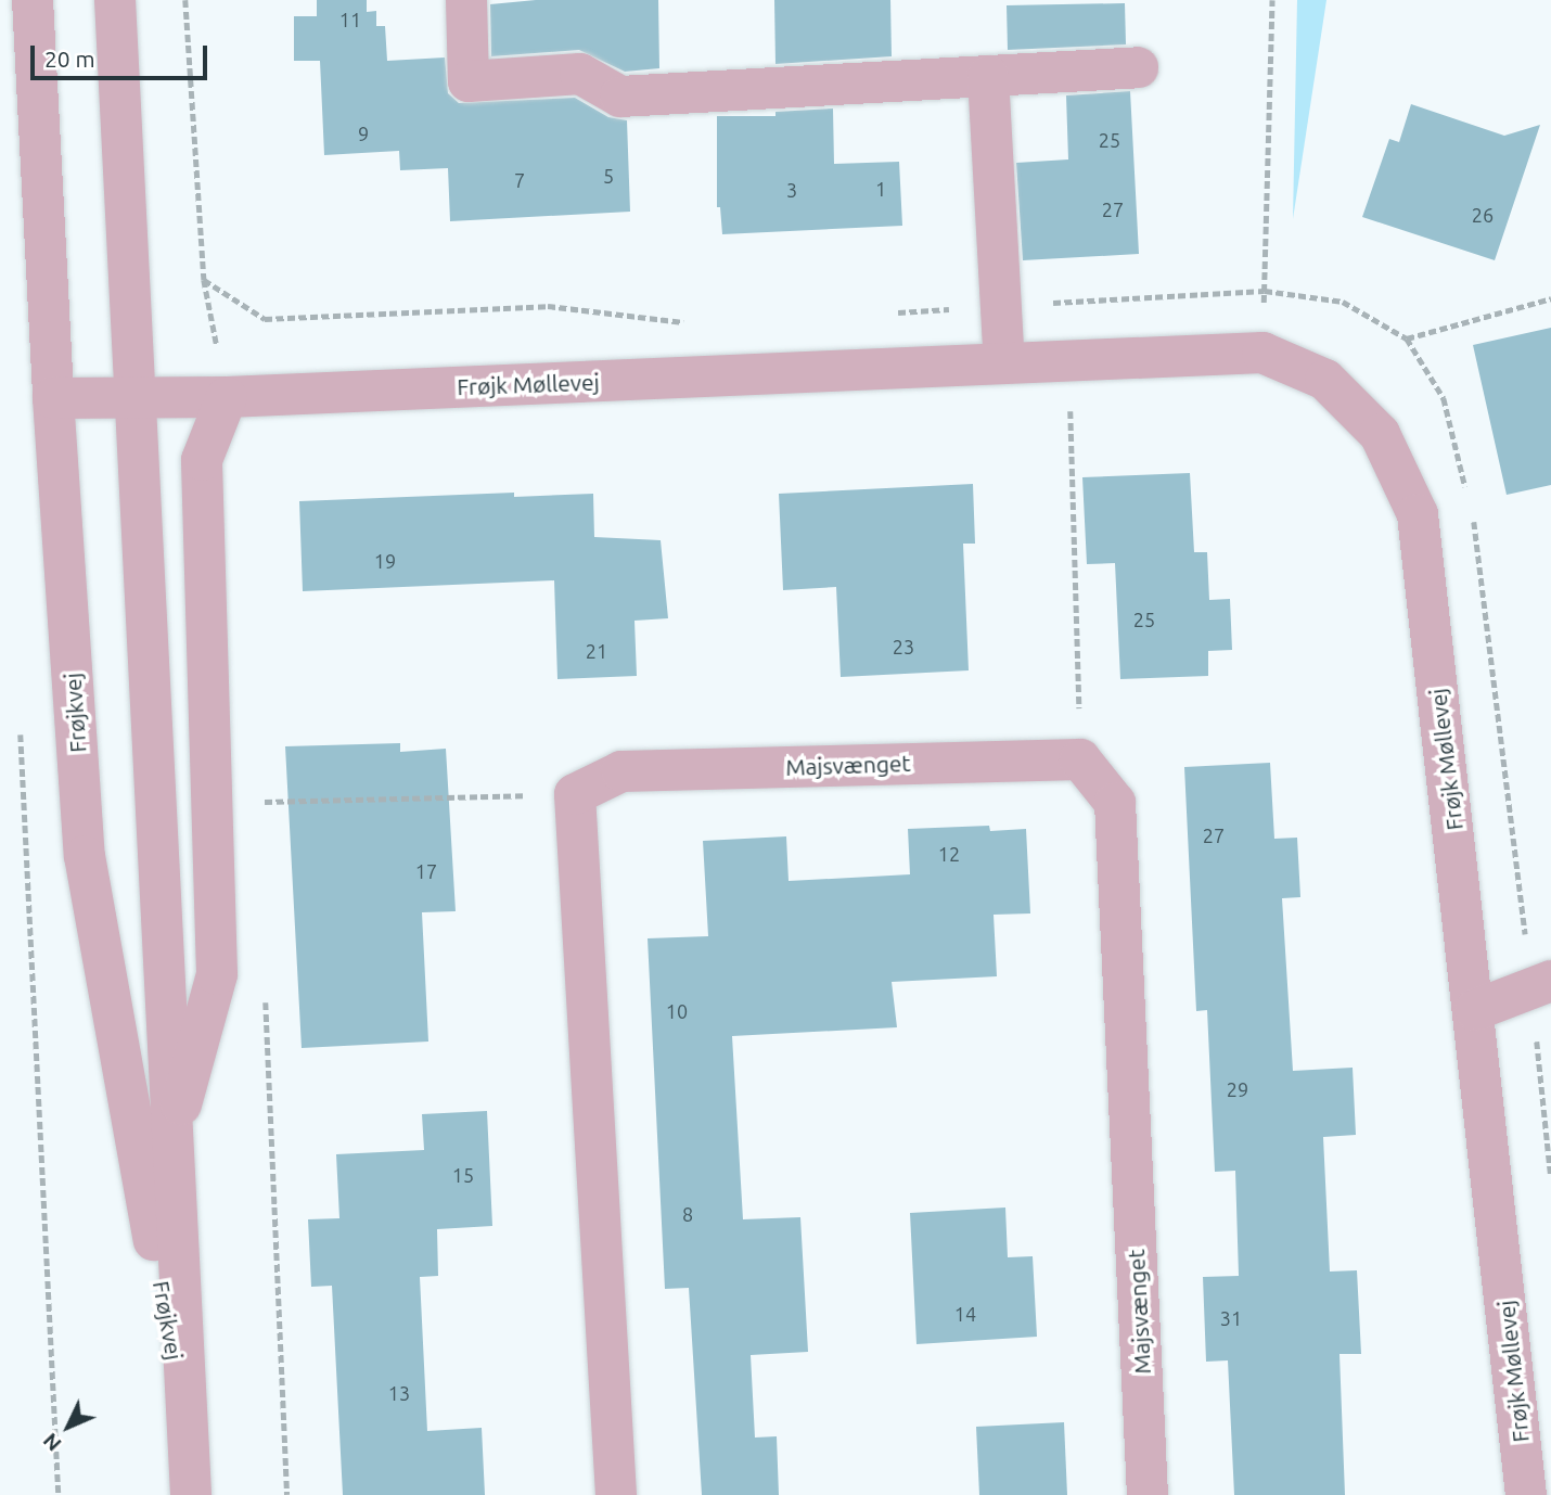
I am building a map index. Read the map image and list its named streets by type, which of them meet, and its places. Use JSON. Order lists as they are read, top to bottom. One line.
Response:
{"streets":{"street":["Frøjk Møllevej","Frøjkvej","Majsvænget"]},"crossings":[["Frøjk Møllevej","Frøjkvej"]],"house_numbers":["11","9","25","5","7","1","3","27","26","19","25","23","21","27","12","17","10","29","15","8","14","31","13"],"scale_bar":"20 m","north":"bottom left"}
